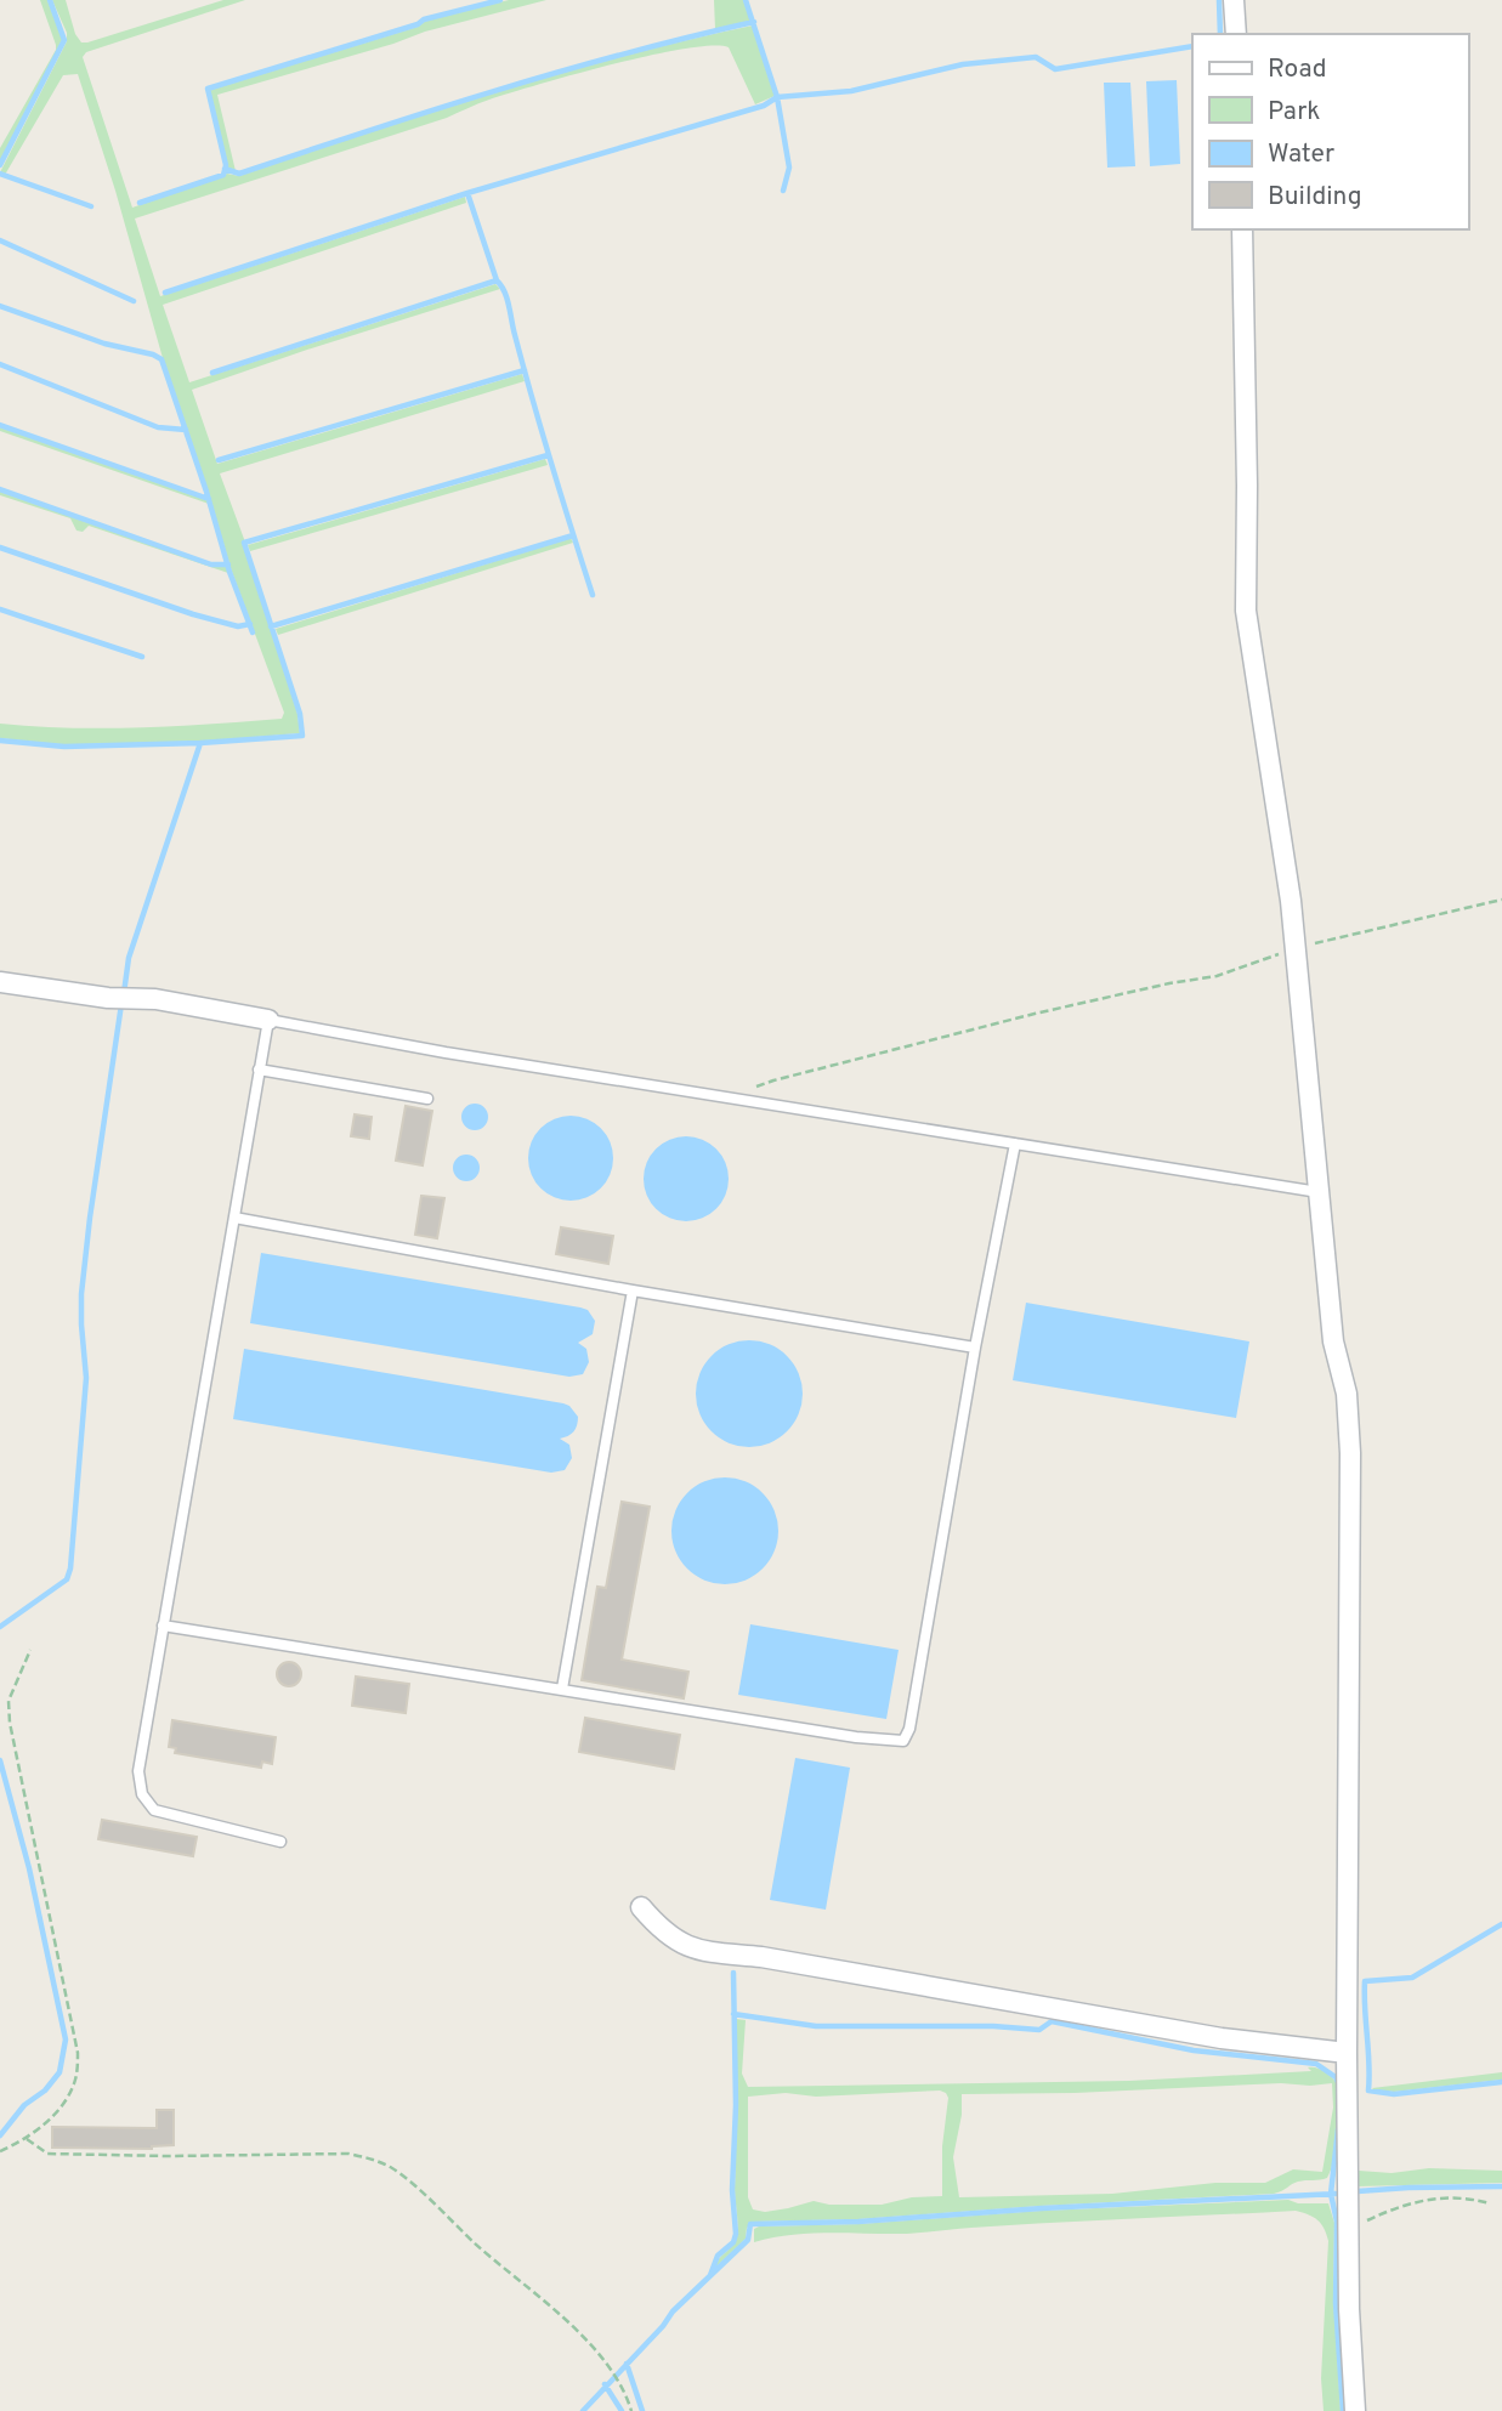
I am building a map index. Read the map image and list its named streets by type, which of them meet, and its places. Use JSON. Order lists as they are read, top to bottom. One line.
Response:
{"legend":["Road","Park","Water","Building"]}
